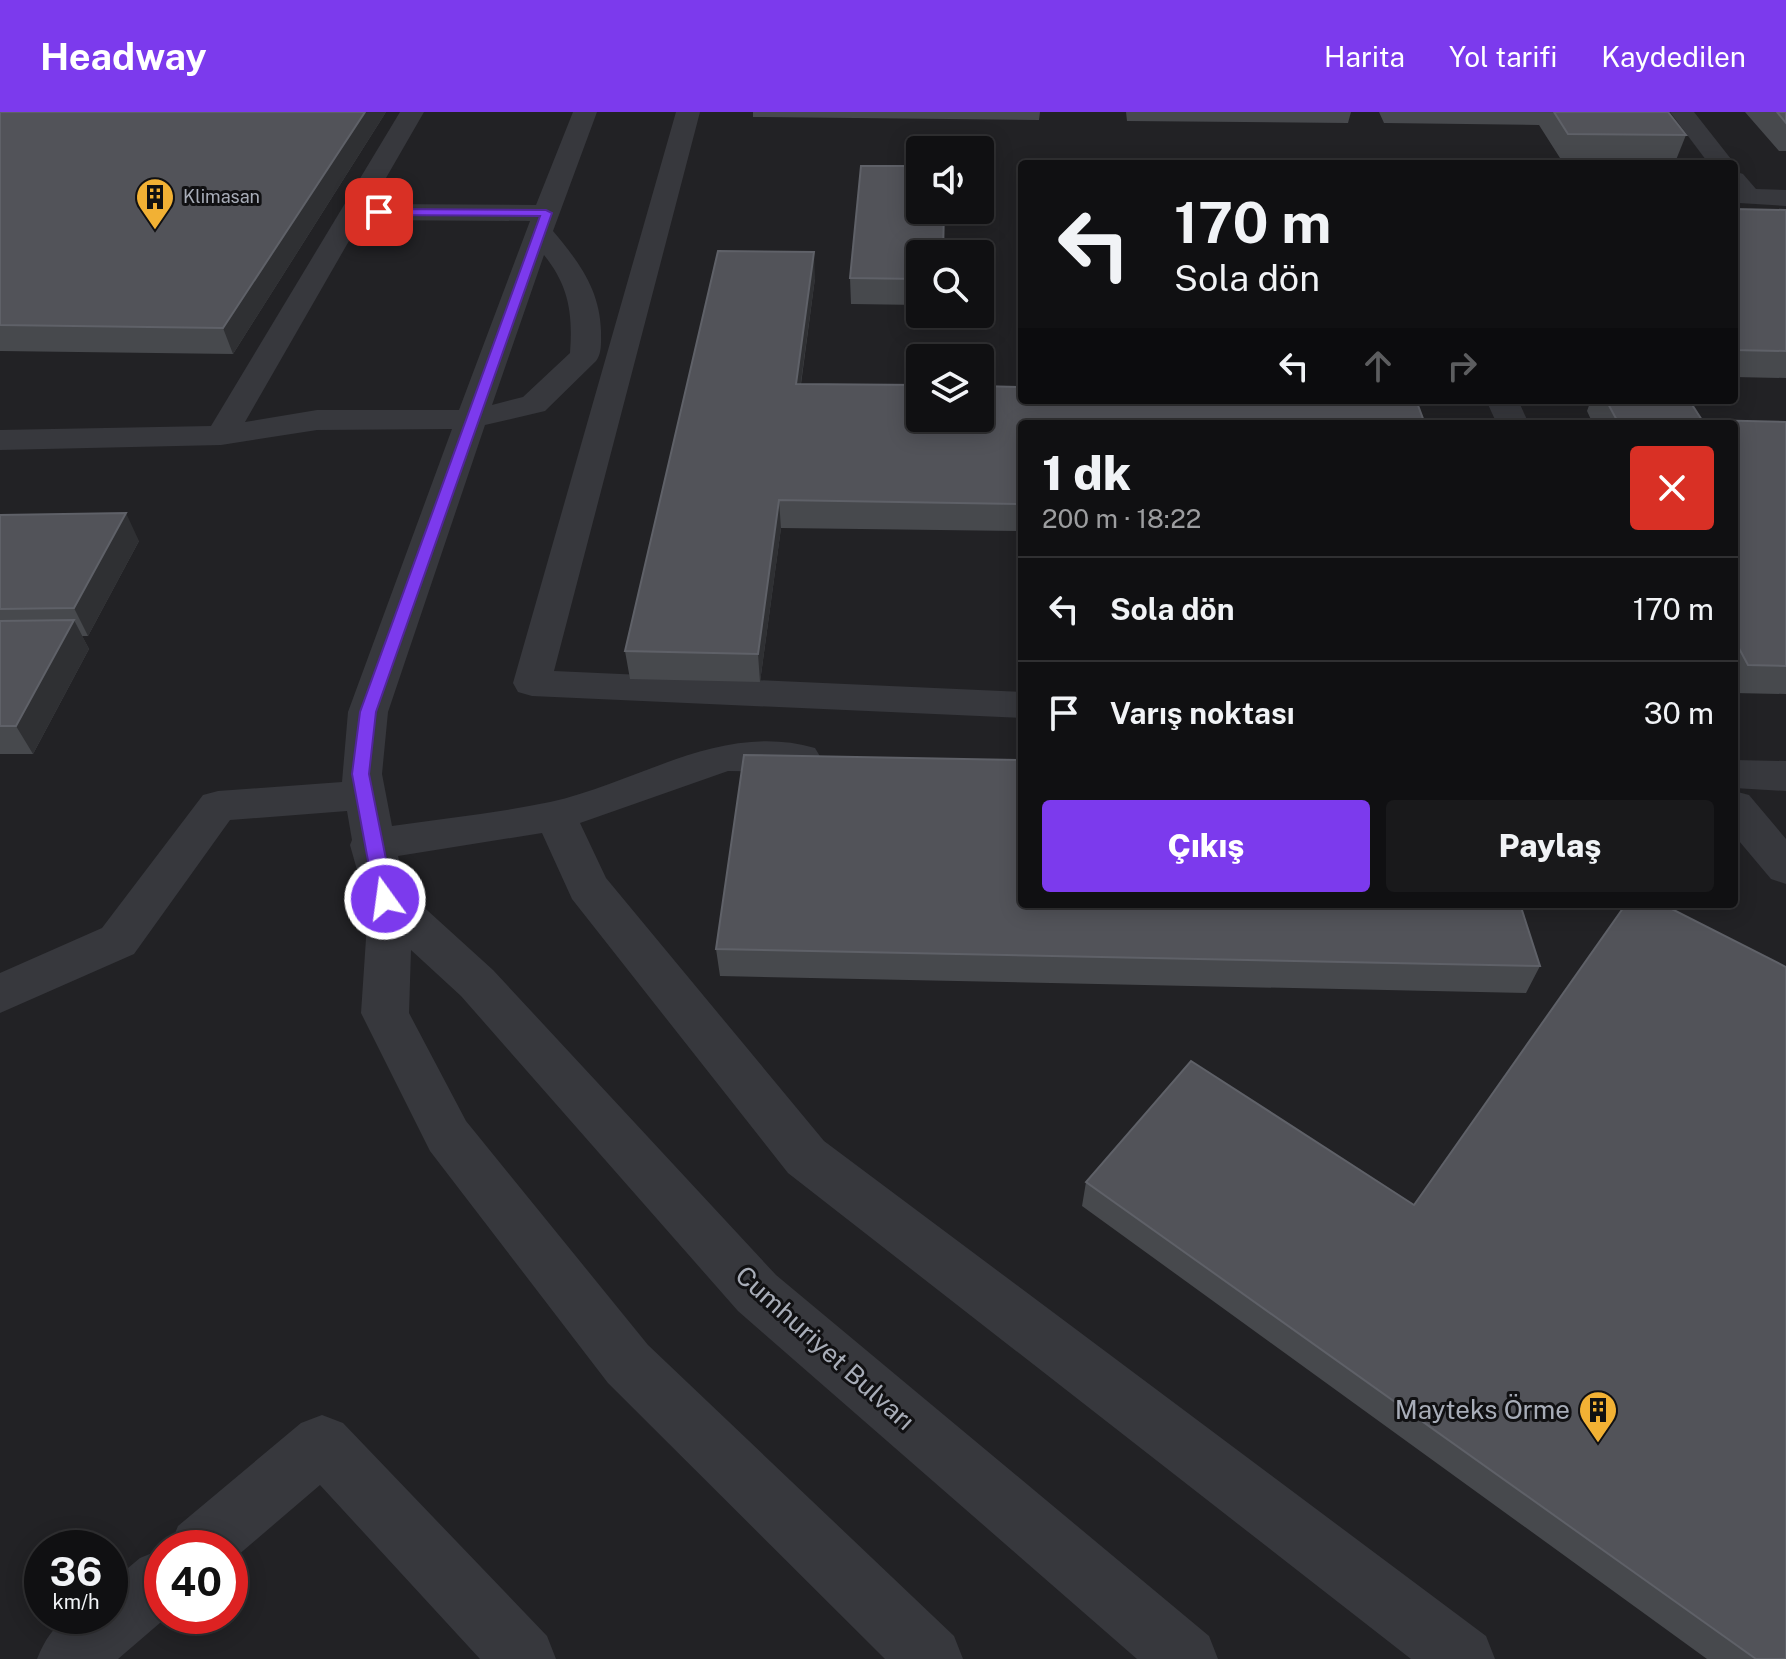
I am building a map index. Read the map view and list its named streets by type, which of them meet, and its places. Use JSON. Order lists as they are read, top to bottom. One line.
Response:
{"streets":{"street":["Cumhuriyet Bulvarı"]},"places":{"building":["Klimasan","Mayteks Örme"]},"page":{"header":"Headway","nav":["Harita","Yol tarifi","Kaydedilen"],"turn":["170 m","Sola dön"],"heading":["1 dk","200 m · 18:22"],"list":[{"name":"Sola dön","value":"170 m"},{"name":"Varış noktası","value":"30 m"}],"buttons":["Çıkış","Paylaş"],"speed":"36 km/h","limit":"40"}}
